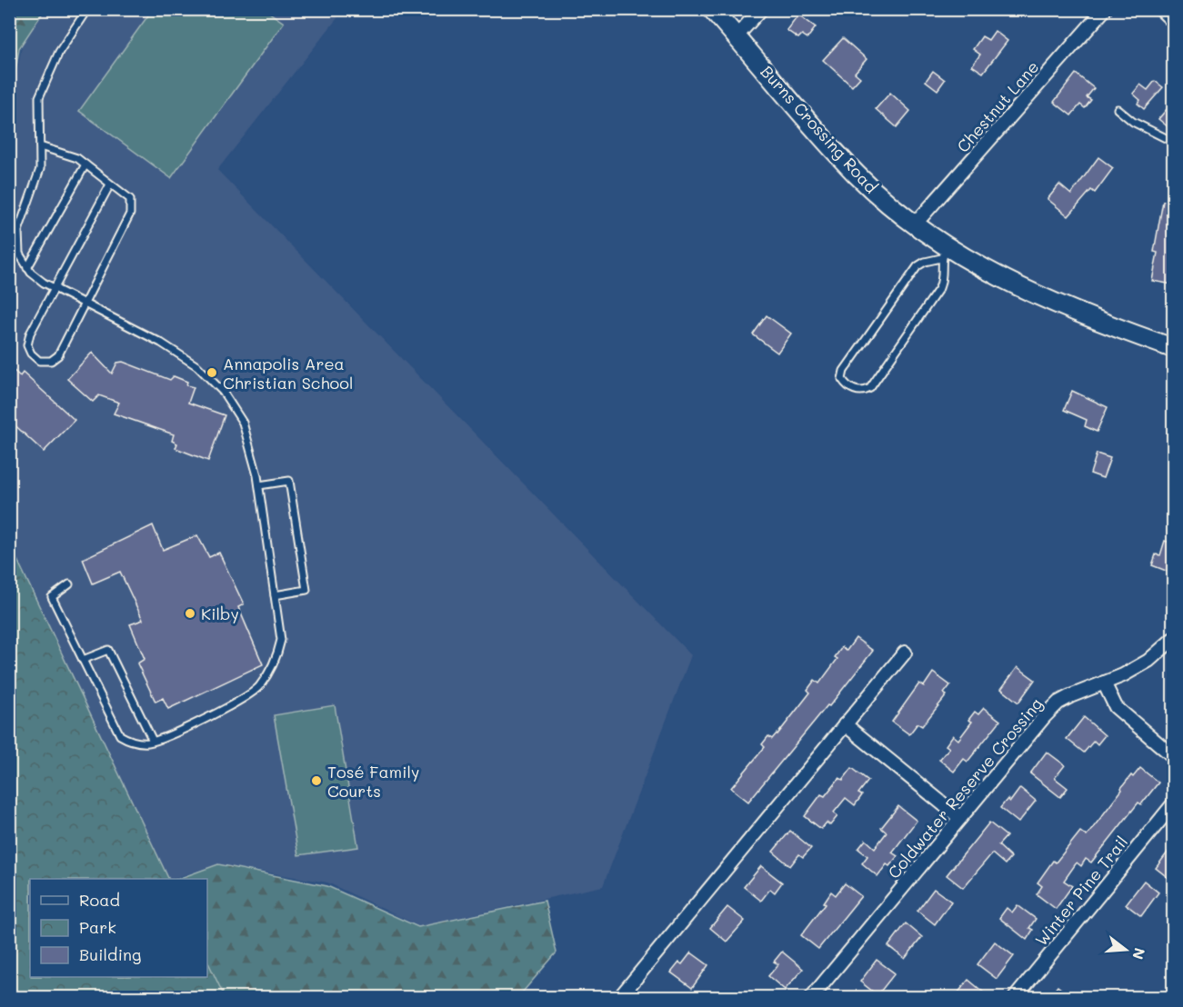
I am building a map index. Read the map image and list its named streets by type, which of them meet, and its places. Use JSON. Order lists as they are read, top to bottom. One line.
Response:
{"streets":{"street":["Chestnut Lane","Burns Crossing Road","Coldwater Reserve Crossing","Winter Pine Trail"]},"crossings":[["Chestnut Lane","Burns Crossing Road"]],"places":["Annapolis Area Christian School","Kilby","Tosé Family Courts"],"legend":["Road","Park","Building"],"north":"right"}
